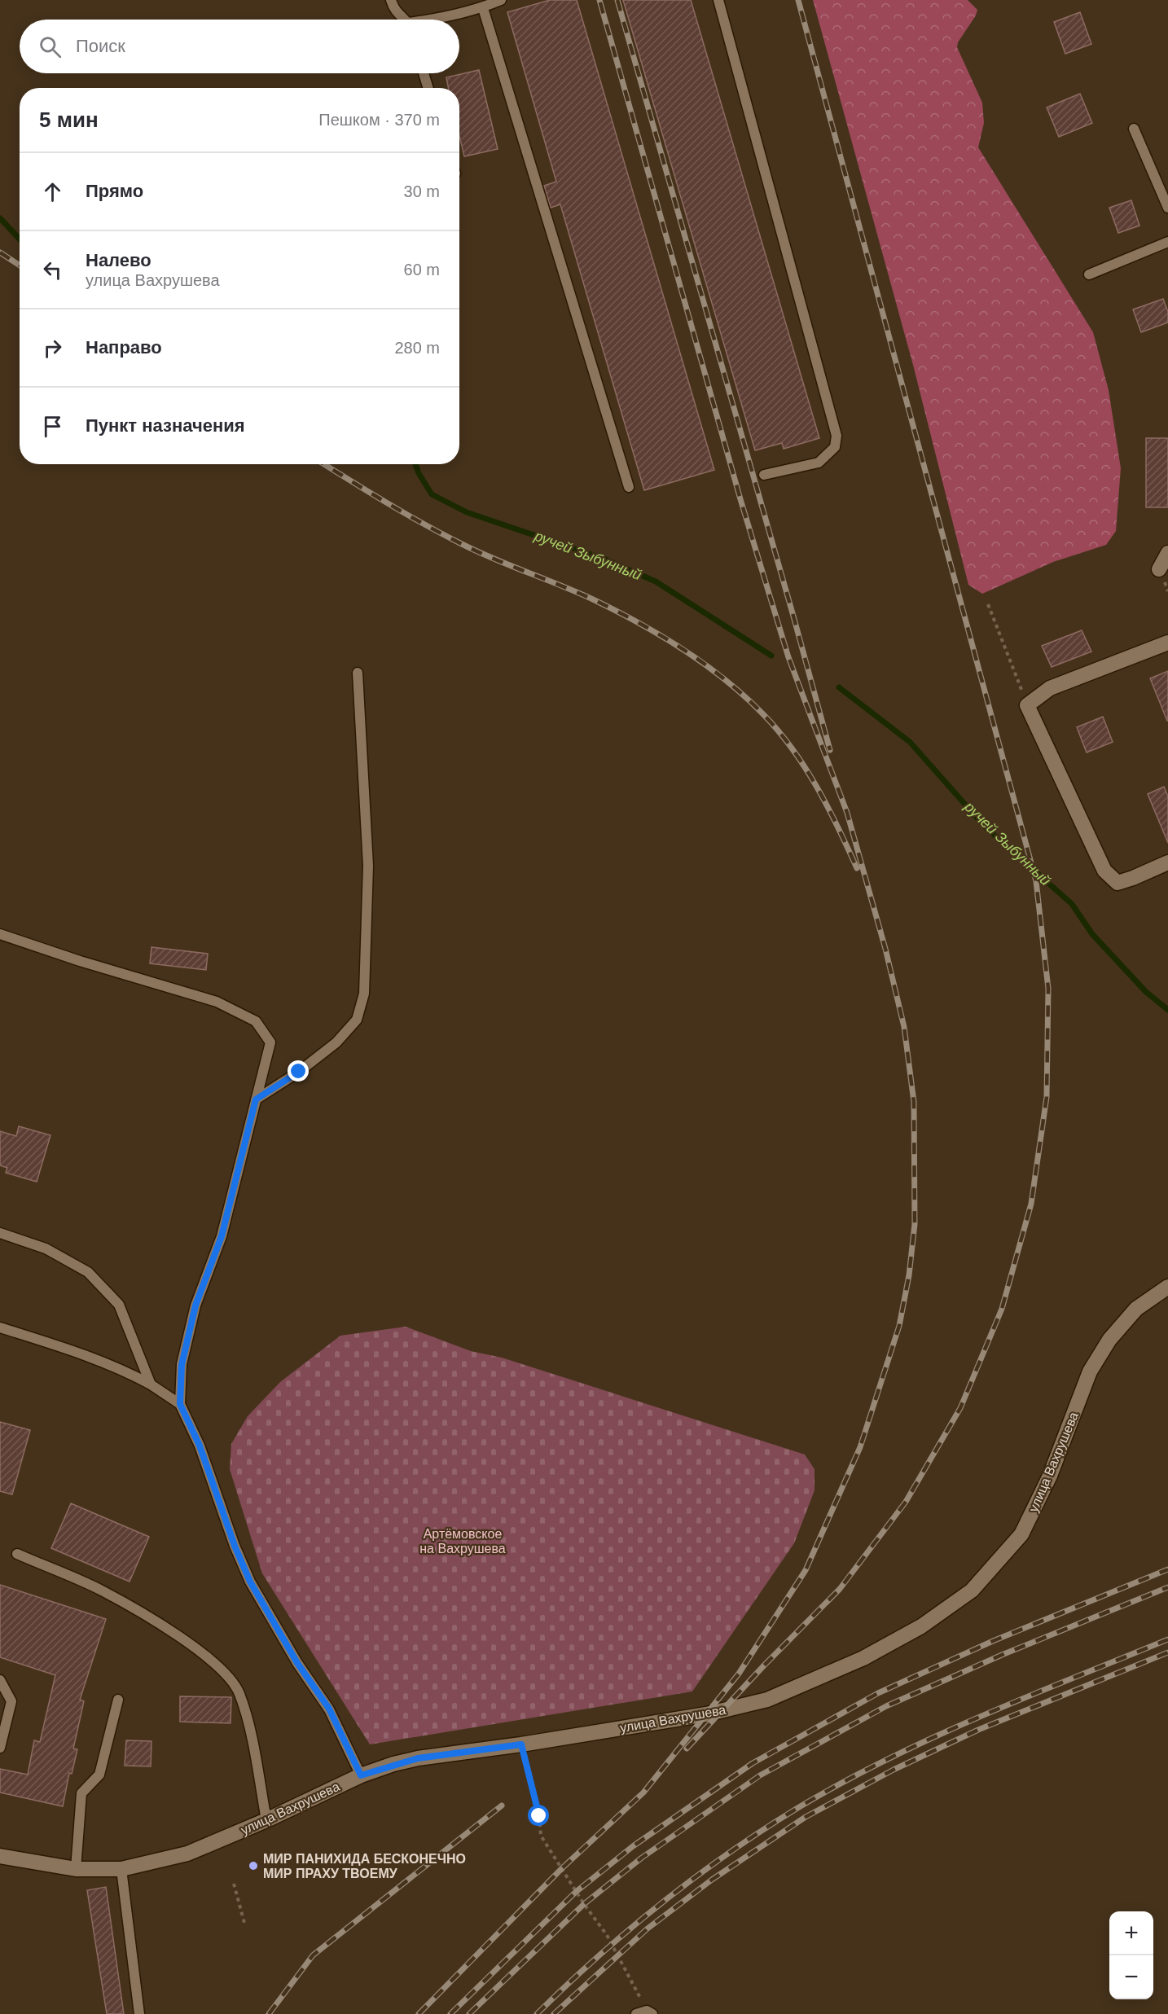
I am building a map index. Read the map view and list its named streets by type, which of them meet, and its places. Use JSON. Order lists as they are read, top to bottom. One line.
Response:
{"streets":{"main road":["улица Вахрушева"]},"water":["ручей Зыбунный"],"parks":["Артёмовское на Вахрушева"],"places":["МИР ПАНИХИДА БЕСКОНЕЧНО МИР ПРАХУ ТВОЕМУ"],"page":{"search":"Поиск","heading":["5 мин","Пешком · 370 m"],"list":[["Прямо","30 m"],["Налево","улица Вахрушева","60 m"],["Направо","280 m"],"Пункт назначения"],"map_buttons":["+","−"]}}
